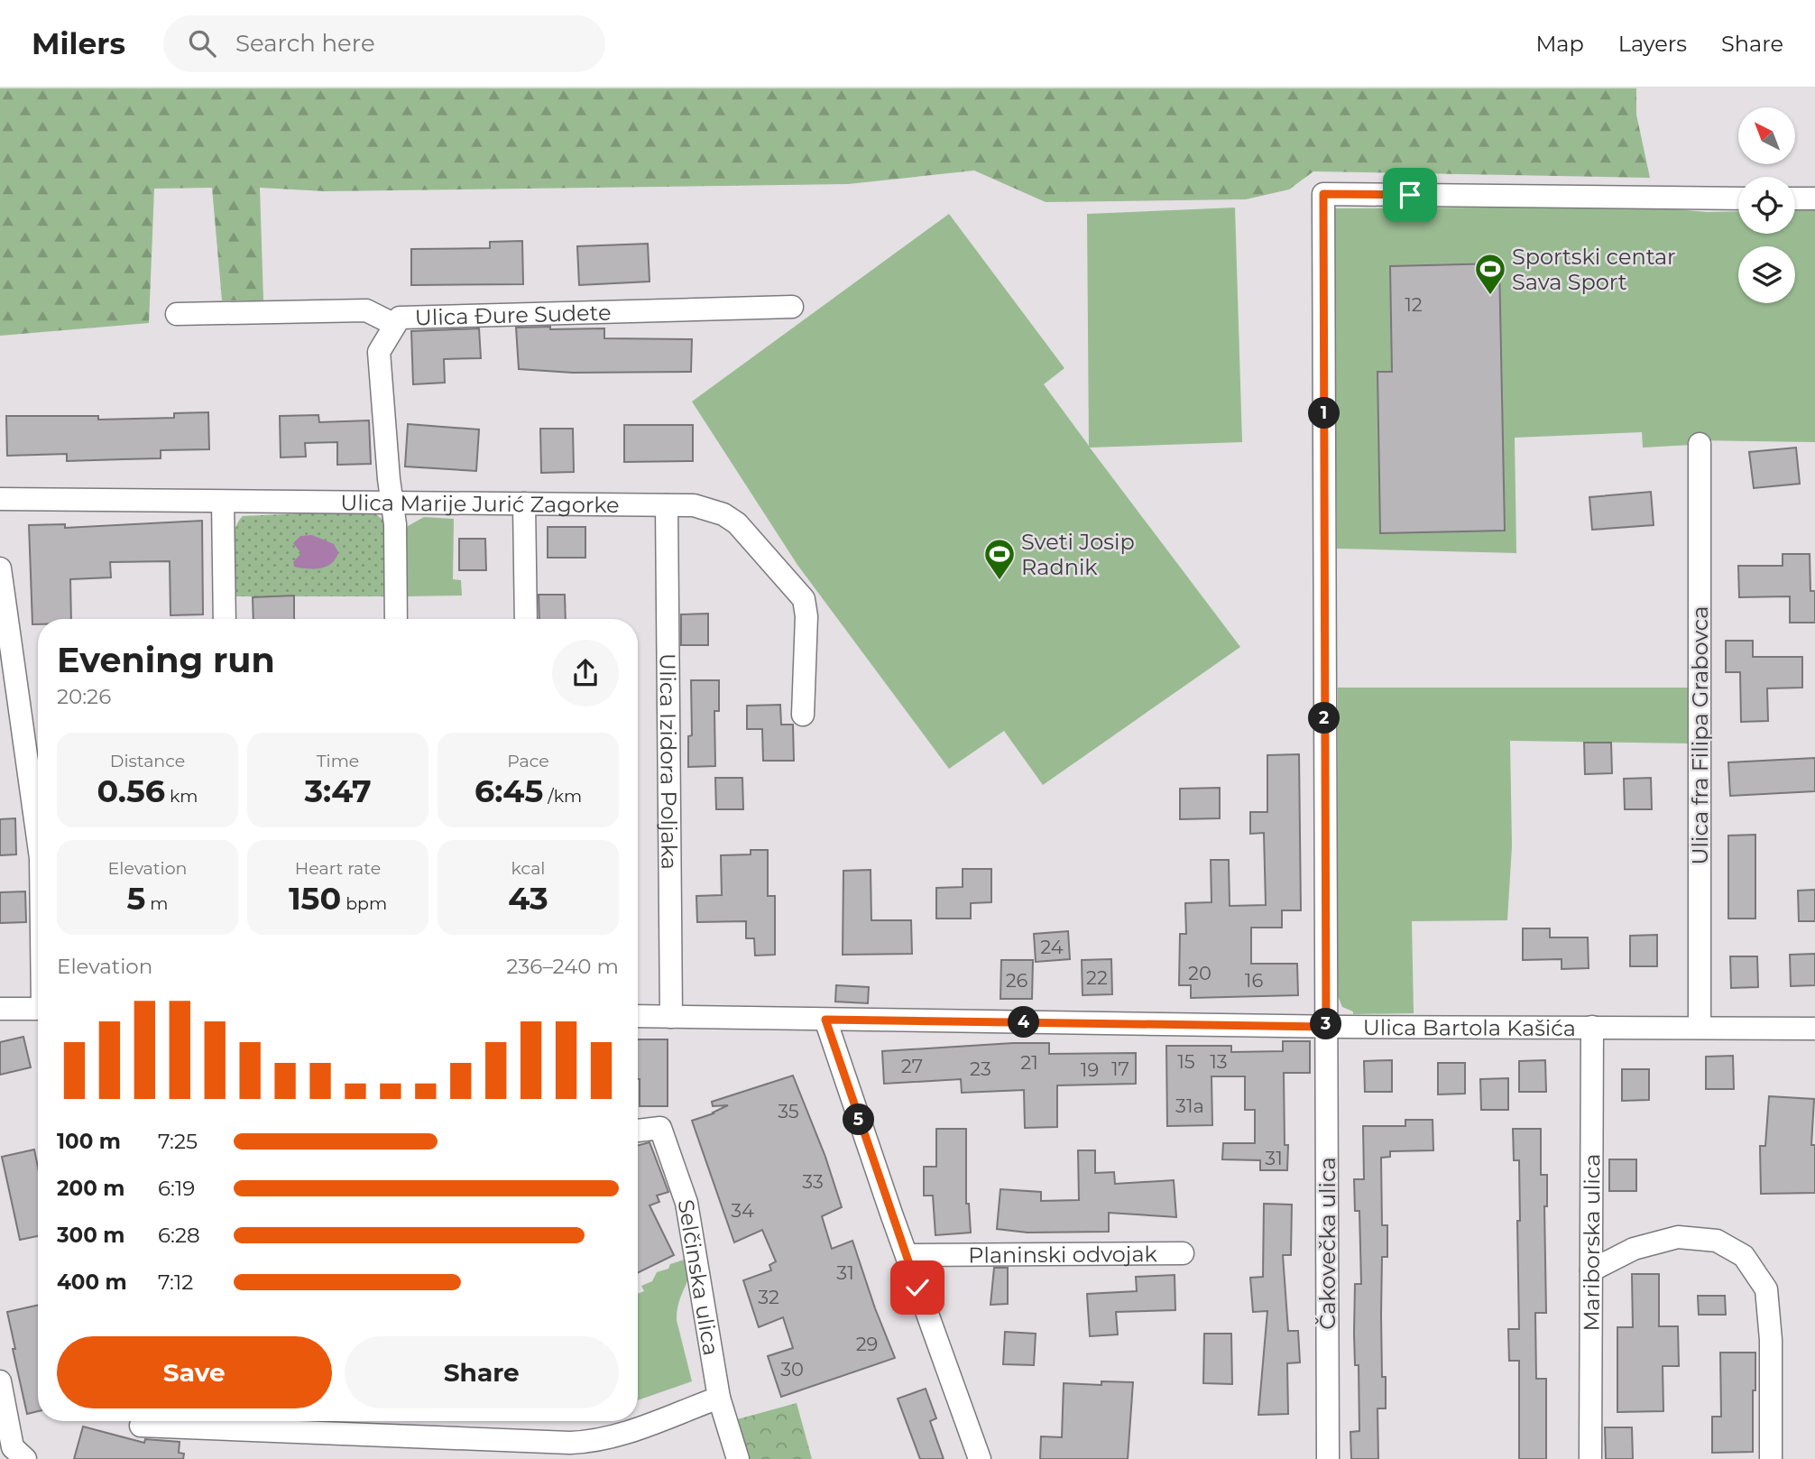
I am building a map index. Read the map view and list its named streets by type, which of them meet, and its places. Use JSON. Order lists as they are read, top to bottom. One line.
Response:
{"streets":{"street":["Ulica Đure Sudete","Ulica Marije Jurić Zagorke","Ulica fra Filipa Grabovca","Ulica Izidora Poljaka","Ulica Bartola Kašića","Čakovečka ulica","Mariborska ulica","Planinski odvojak","Selčinska ulica"]},"crossings":[["Ulica Đure Sudete","Ulica Marije Jurić Zagorke"],["Ulica Marije Jurić Zagorke","Ulica Izidora Poljaka"],["Ulica fra Filipa Grabovca","Ulica Bartola Kašića"],["Ulica Izidora Poljaka","Ulica Bartola Kašića"],["Ulica Bartola Kašića","Čakovečka ulica"],["Ulica Bartola Kašića","Mariborska ulica"]],"places":{"sports":["Sportski centar Sava Sport","Sveti Josip Radnik"]},"house_numbers":["12","24","20","22","26","16","15","13","21","27","23","17","19","31a","35","31","33","34","31","32","29","30"],"north":"top left","page":{"header":"Milers","search":"Search here","nav":["Map","Layers","Share"],"pins":["1","2","4","3","5"],"heading":["Evening run","20:26"],"stats":[["Distance","0.56 km"],["Time","3:47"],["Pace","6:45 /km"],["Elevation","5 m"],["Heart rate","150 bpm"],["kcal","43"]],"chart":["Elevation","236–240 m"],"list":[{"name":"100 m","note":"7:25"},{"name":"200 m","note":"6:19"},{"name":"300 m","note":"6:28"},{"name":"400 m","note":"7:12"}],"buttons":["Save","Share"]}}
